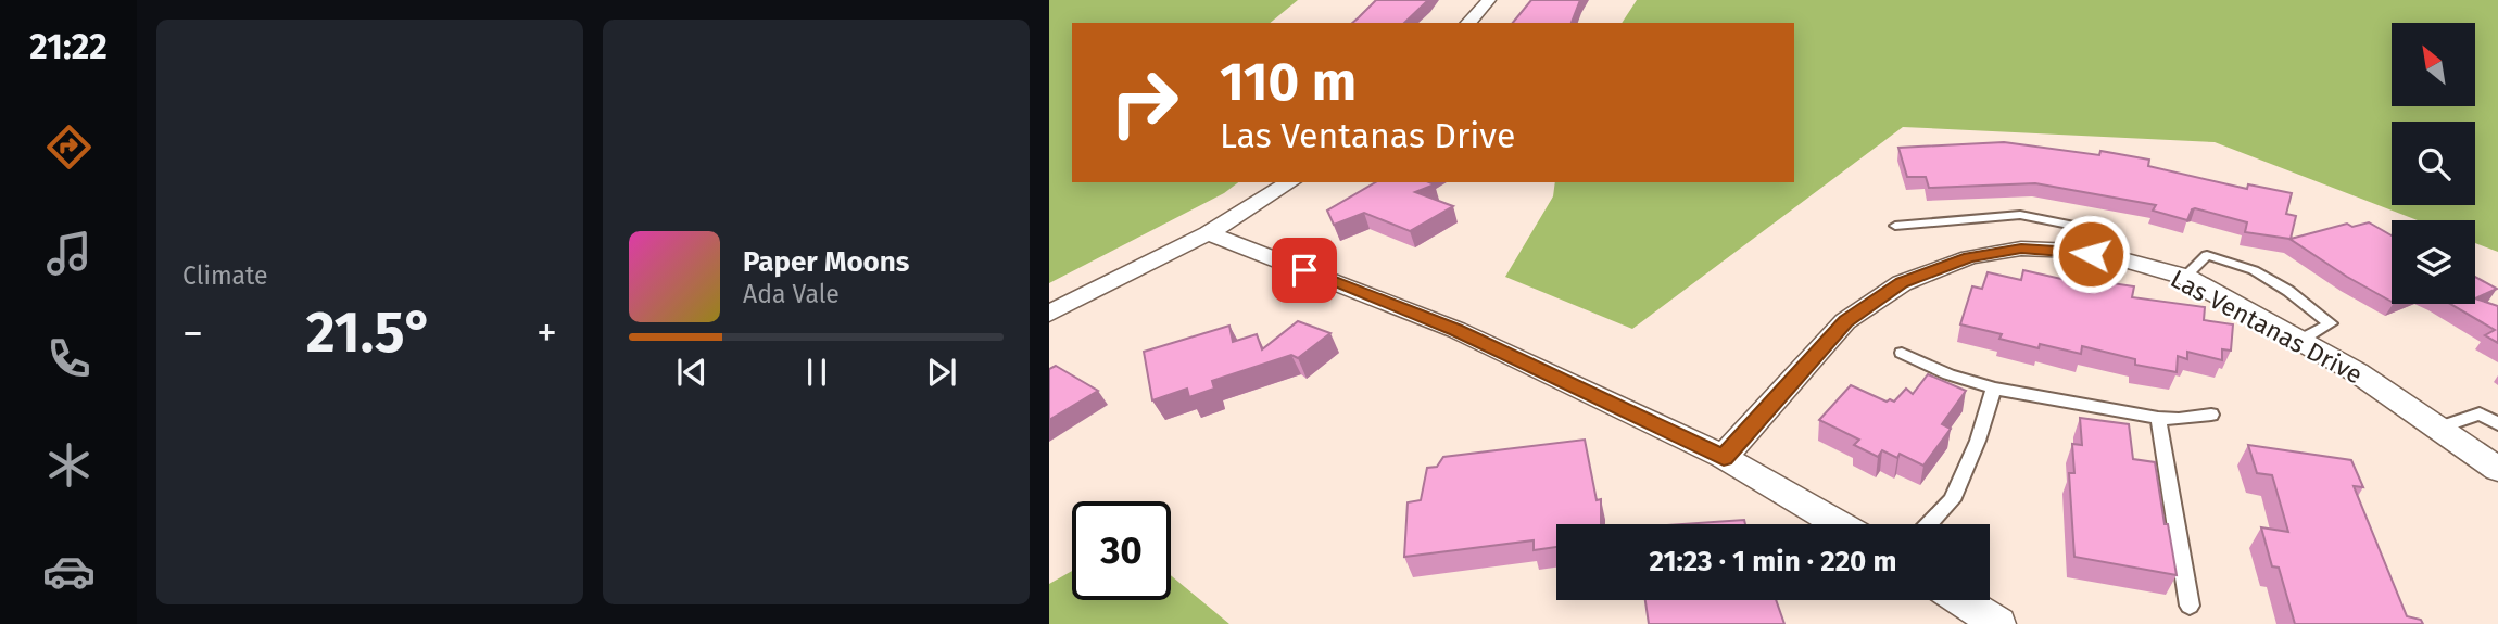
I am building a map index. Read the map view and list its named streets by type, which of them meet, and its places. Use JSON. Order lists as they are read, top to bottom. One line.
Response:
{"streets":{"street":["Las Ventanas Drive"]},"north":"top left","page":{"tabs":"21:22","tile":"Climate","turn":["110 m","Las Ventanas Drive"],"song":["Paper Moons","Ada Vale"],"heat":["−","21.5°","+"],"limit":"30","trip":"21:23 · 1 min · 220 m"}}
